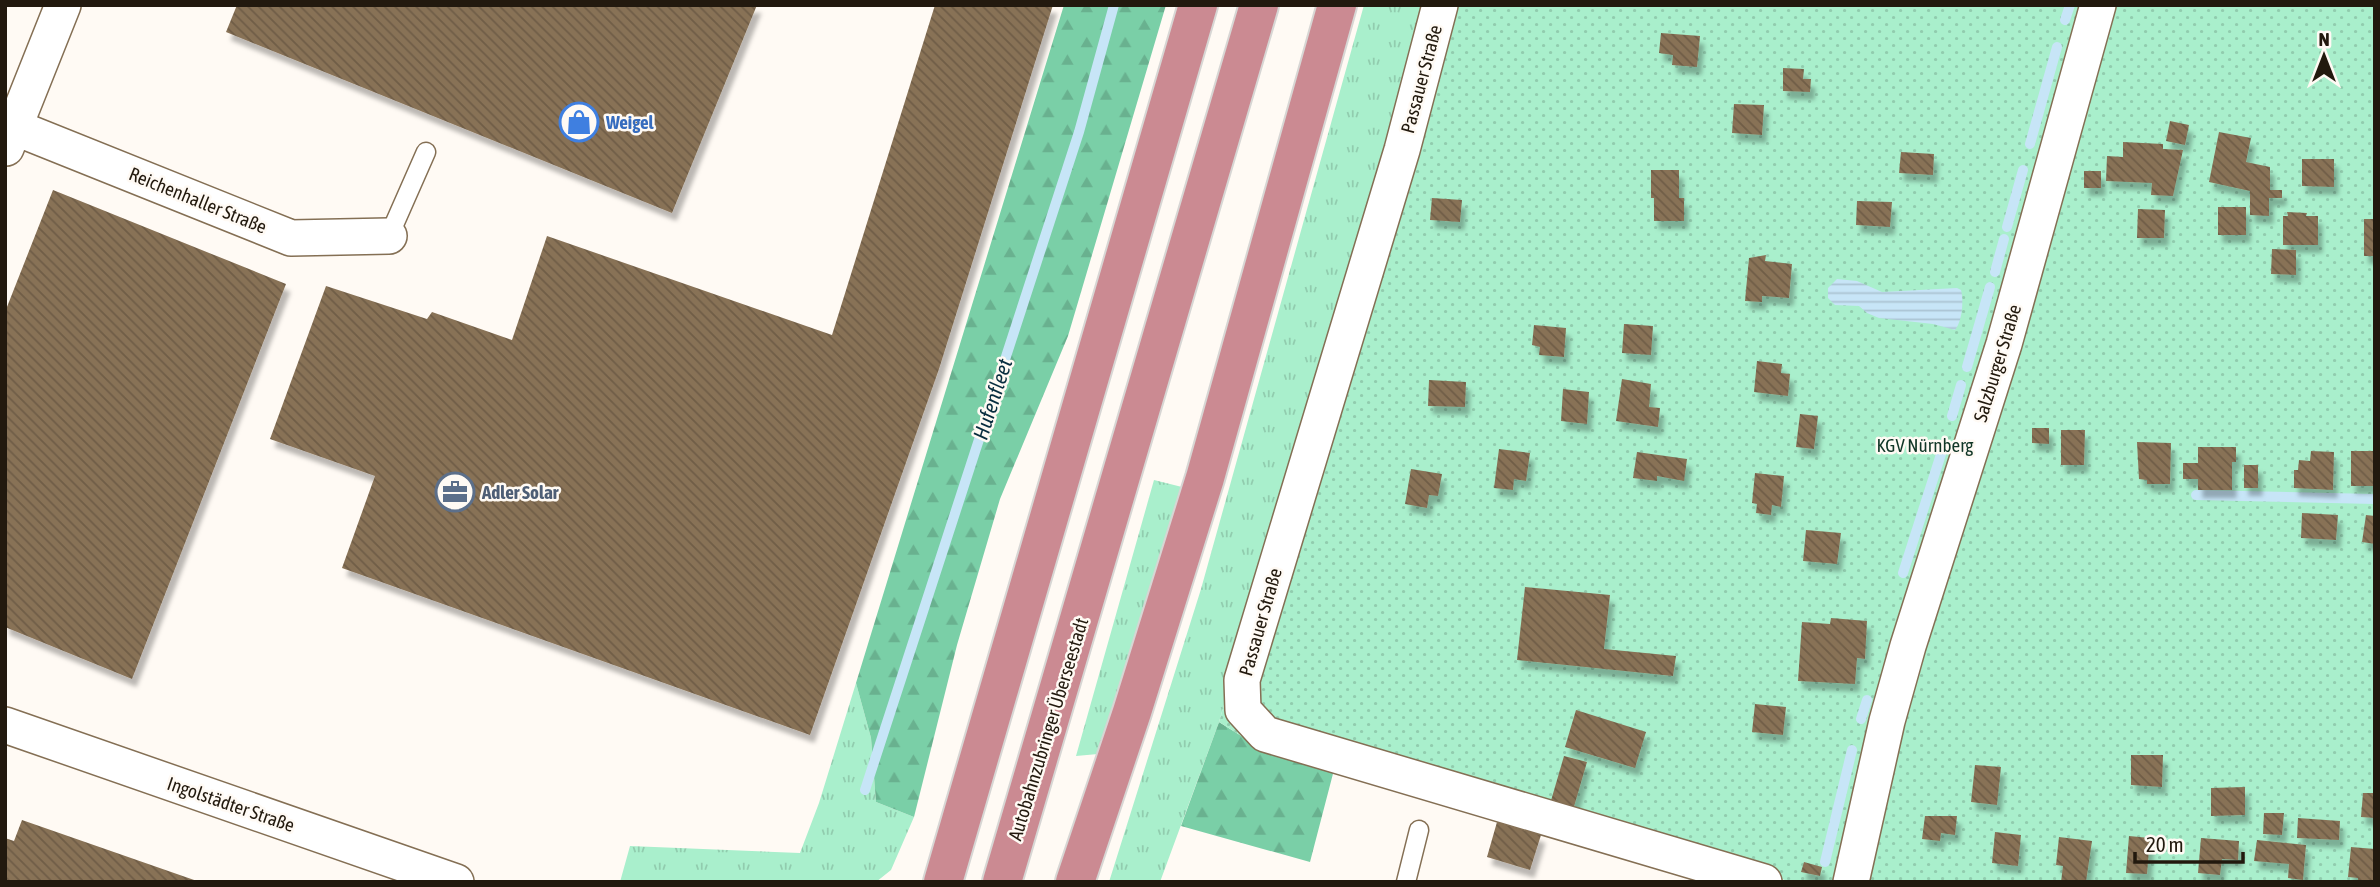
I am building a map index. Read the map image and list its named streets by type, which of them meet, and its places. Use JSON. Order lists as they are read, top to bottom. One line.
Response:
{"streets":{"highway":["Autobahnzubringer Überseestadt"],"street":["Passauer Straße","Reichenhaller Straße","Salzburger Straße","Ingolstädter Straße"]},"water":["Hufenfleet"],"parks":["KGV Nürnberg"],"places":{"shop":["Weigel"],"office":["Adler Solar"]},"scale_bar":"20 m","north":"top"}
